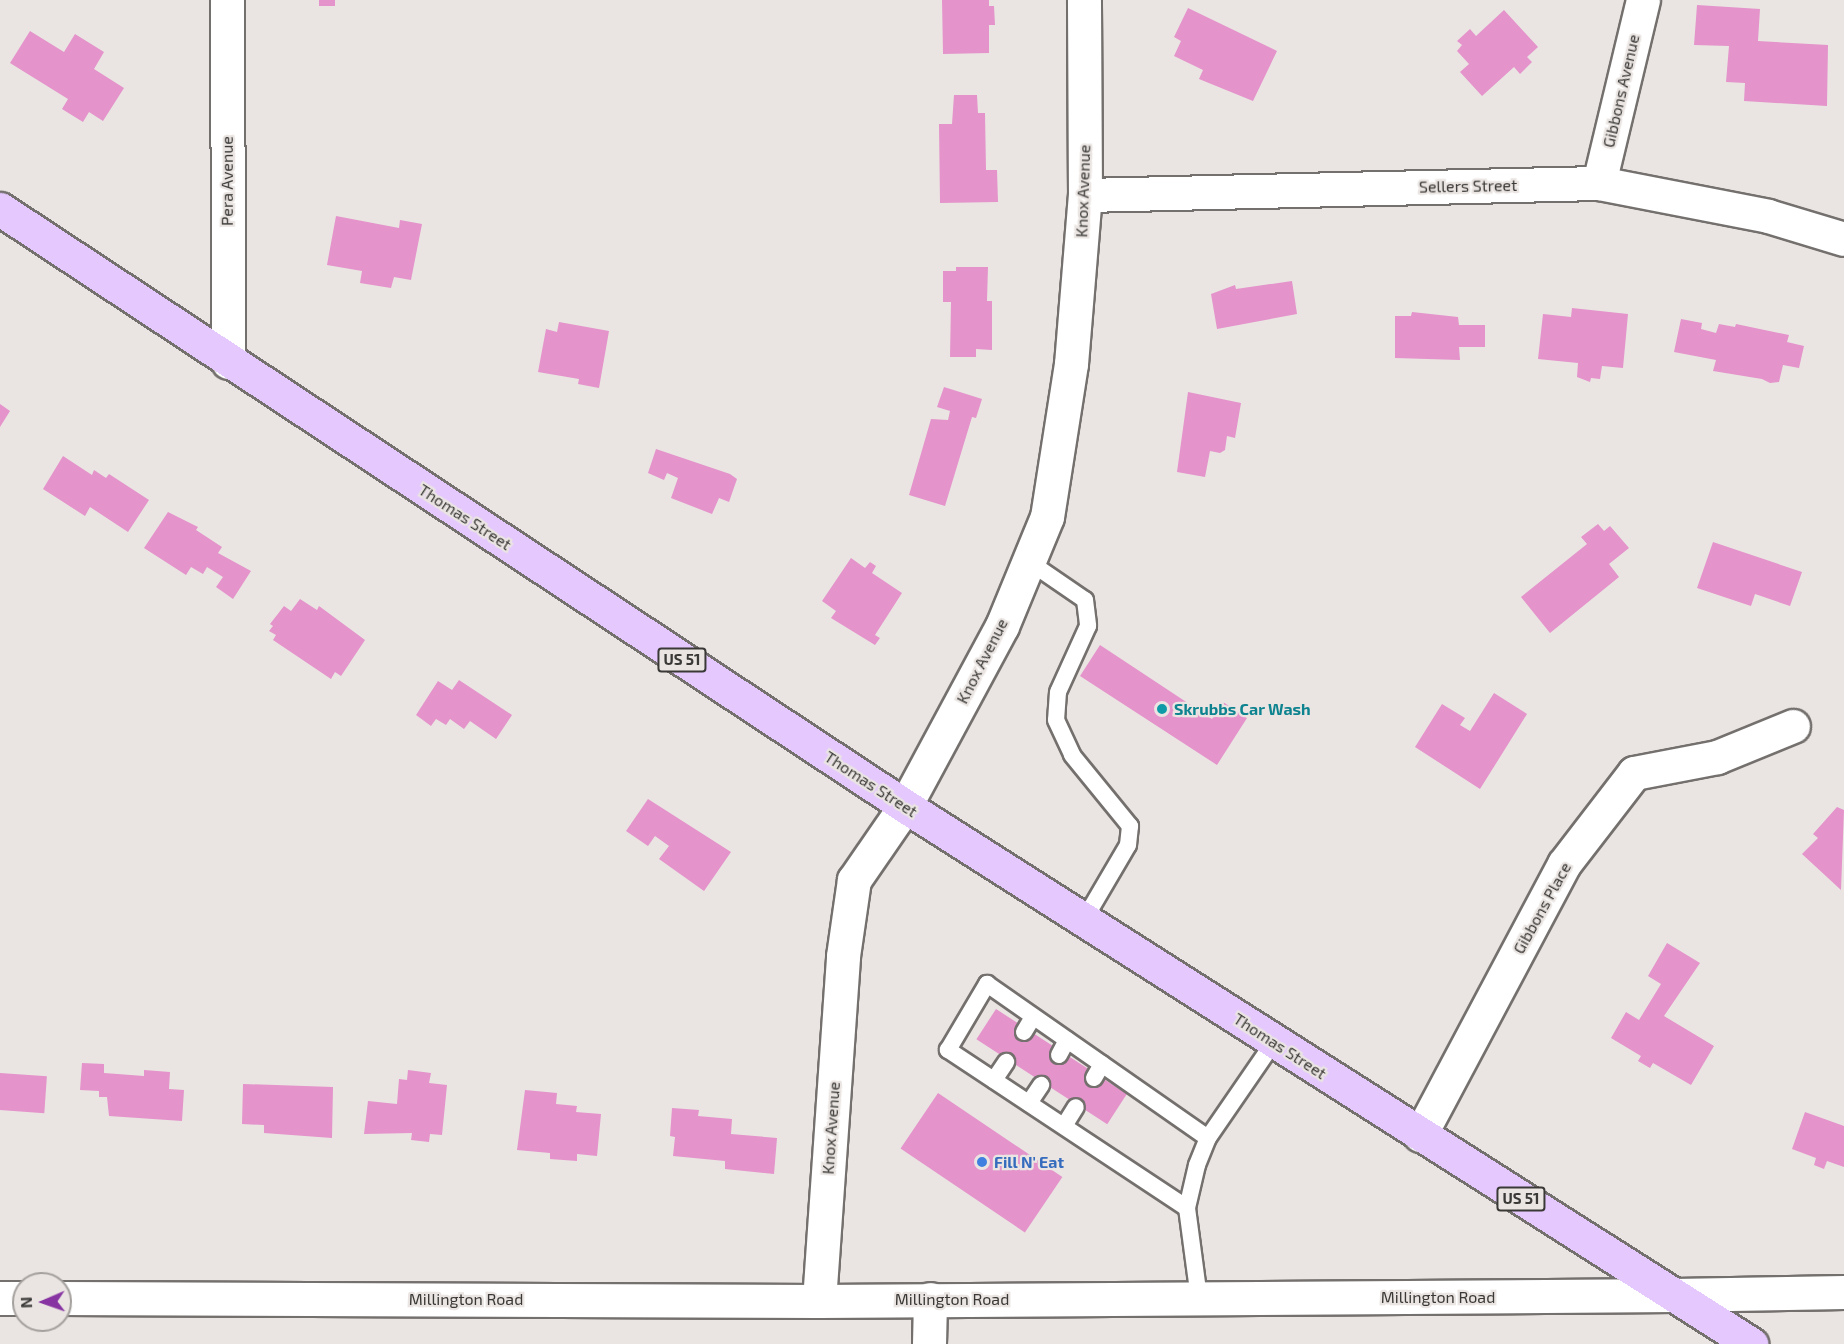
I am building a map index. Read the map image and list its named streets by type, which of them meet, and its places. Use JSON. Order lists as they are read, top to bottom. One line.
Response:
{"streets":{"highway":["Thomas Street","US 51"],"street":["Gibbons Avenue","Pera Avenue","Sellers Street","Knox Avenue","Gibbons Place","Millington Road"]},"crossings":[["Gibbons Avenue","Sellers Street"],["Pera Avenue","Thomas Street"],["Sellers Street","Knox Avenue"],["Knox Avenue","Thomas Street"],["Knox Avenue","Millington Road"],["Thomas Street","Gibbons Place"],["Thomas Street","Millington Road"]],"places":["Skrubbs Car Wash","Fill N' Eat"],"north":"left"}
